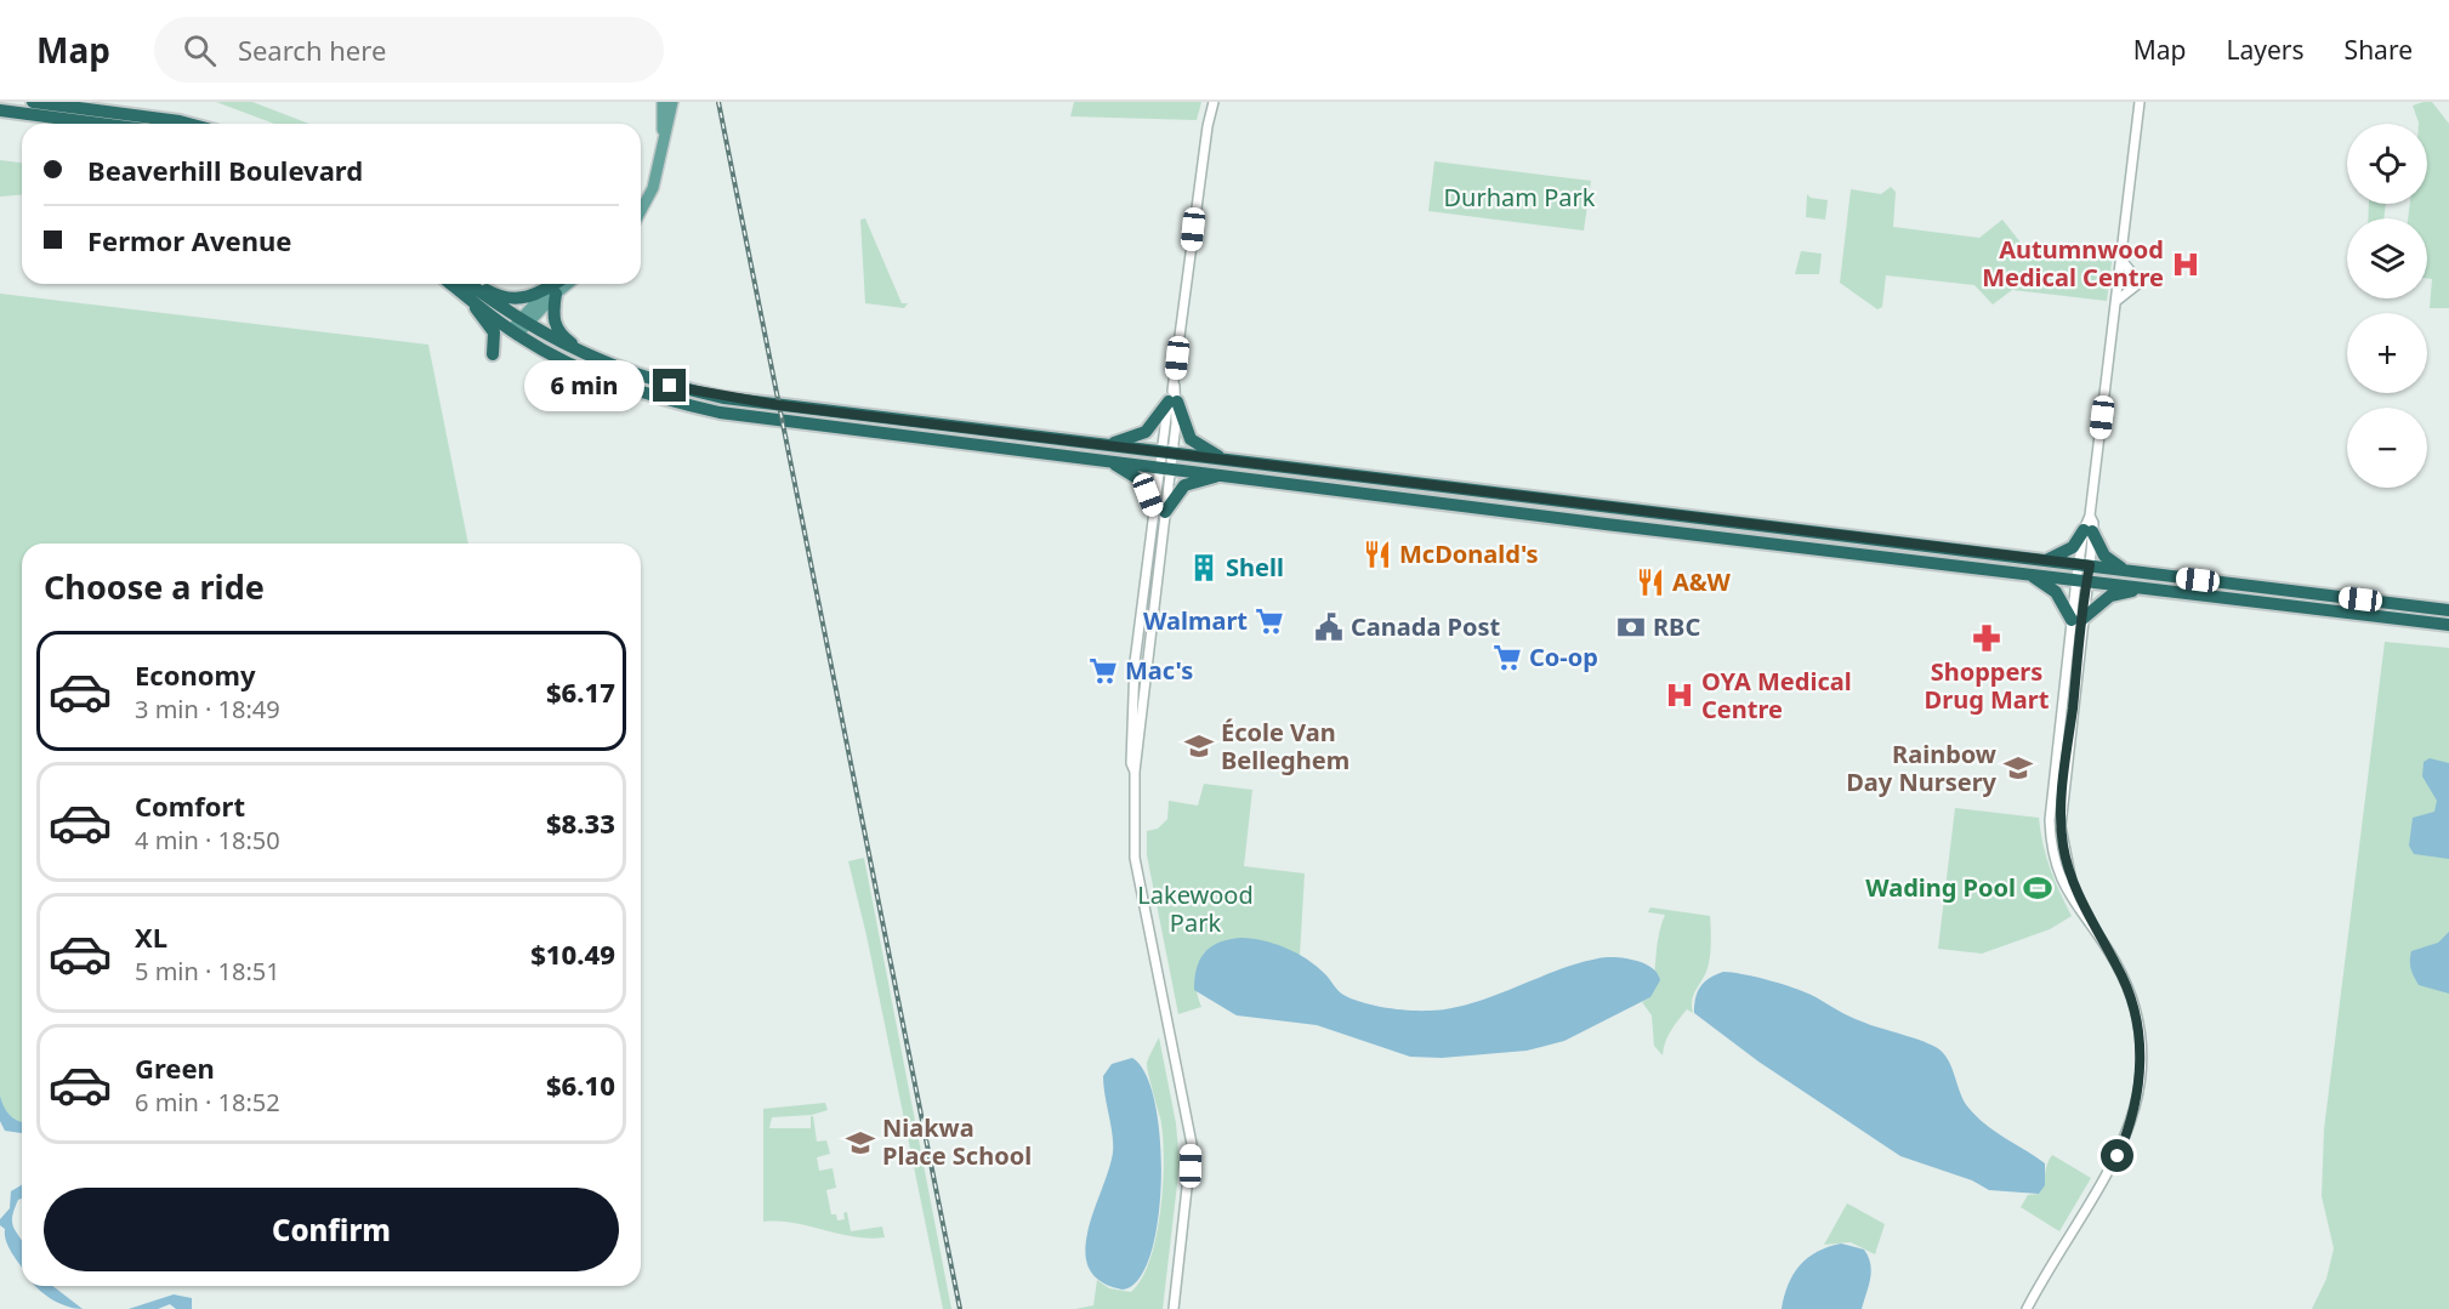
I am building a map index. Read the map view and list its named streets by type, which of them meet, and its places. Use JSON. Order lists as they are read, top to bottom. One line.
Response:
{"parks":["Durham Park","Lakewood Park"],"places":{"hospital":["Autumnwood Medical Centre","OYA Medical Centre"],"restaurant":["McDonald's","A&W"],"building":["Shell"],"supermarket":["Walmart","Co-op","Mac's"],"public building":["Canada Post"],"bank":["RBC"],"pharmacy":["Shoppers Drug Mart"],"school or university":["École Van Belleghem","Rainbow Day Nursery","Niakwa Place School"],"sports":["Wading Pool"]},"page":{"header":"Map","search":"Search here","nav":["Map","Layers","Share"],"map_buttons":["+","−"],"banner":["Beaverhill Boulevard","Fermor Avenue"],"bubble":"6 min","heading":"Choose a ride","list":[{"name":"Economy","note":"3 min · 18:49","value":"$6.17"},{"name":"Comfort","note":"4 min · 18:50","value":"$8.33"},{"name":"XL","note":"5 min · 18:51","value":"$10.49"},{"name":"Green","note":"6 min · 18:52","value":"$6.10"}],"buttons":"Confirm"}}
